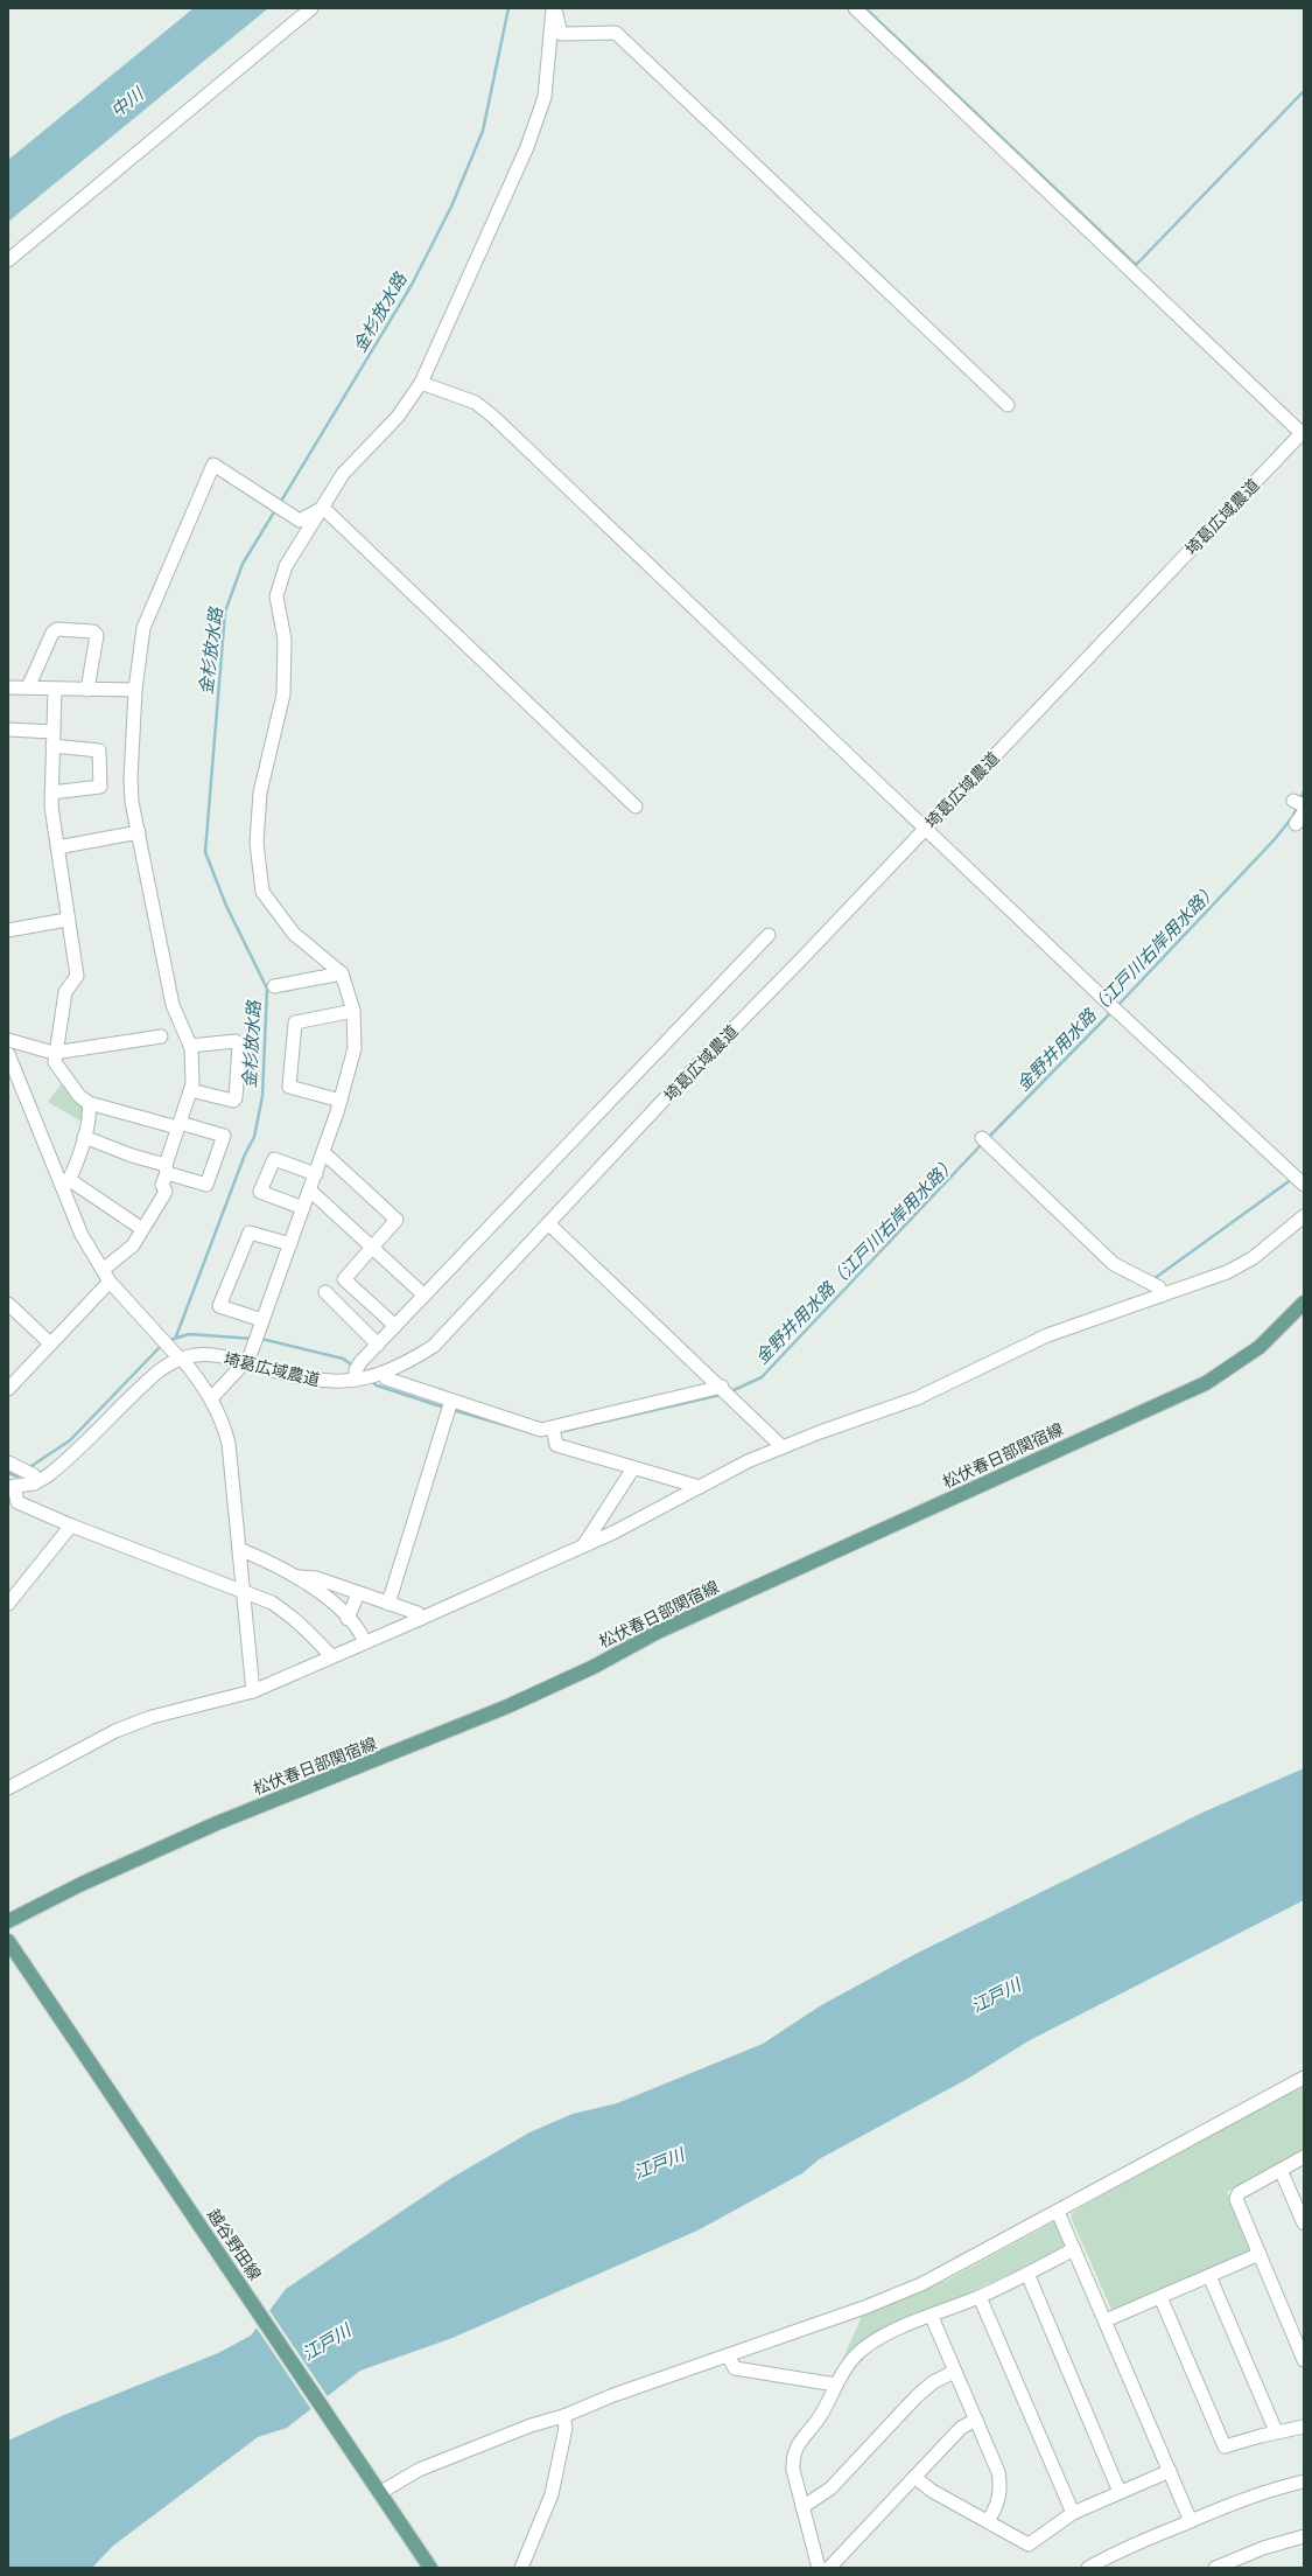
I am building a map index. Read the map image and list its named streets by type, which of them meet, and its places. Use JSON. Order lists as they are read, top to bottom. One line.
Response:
{"streets":{"main road":["松伏春日部関宿線","越谷野田線"],"street":["埼葛広域農道"]},"water":["中川","金杉放水路","金野井用水路（江戸川右岸用水路）","江戸川"]}
